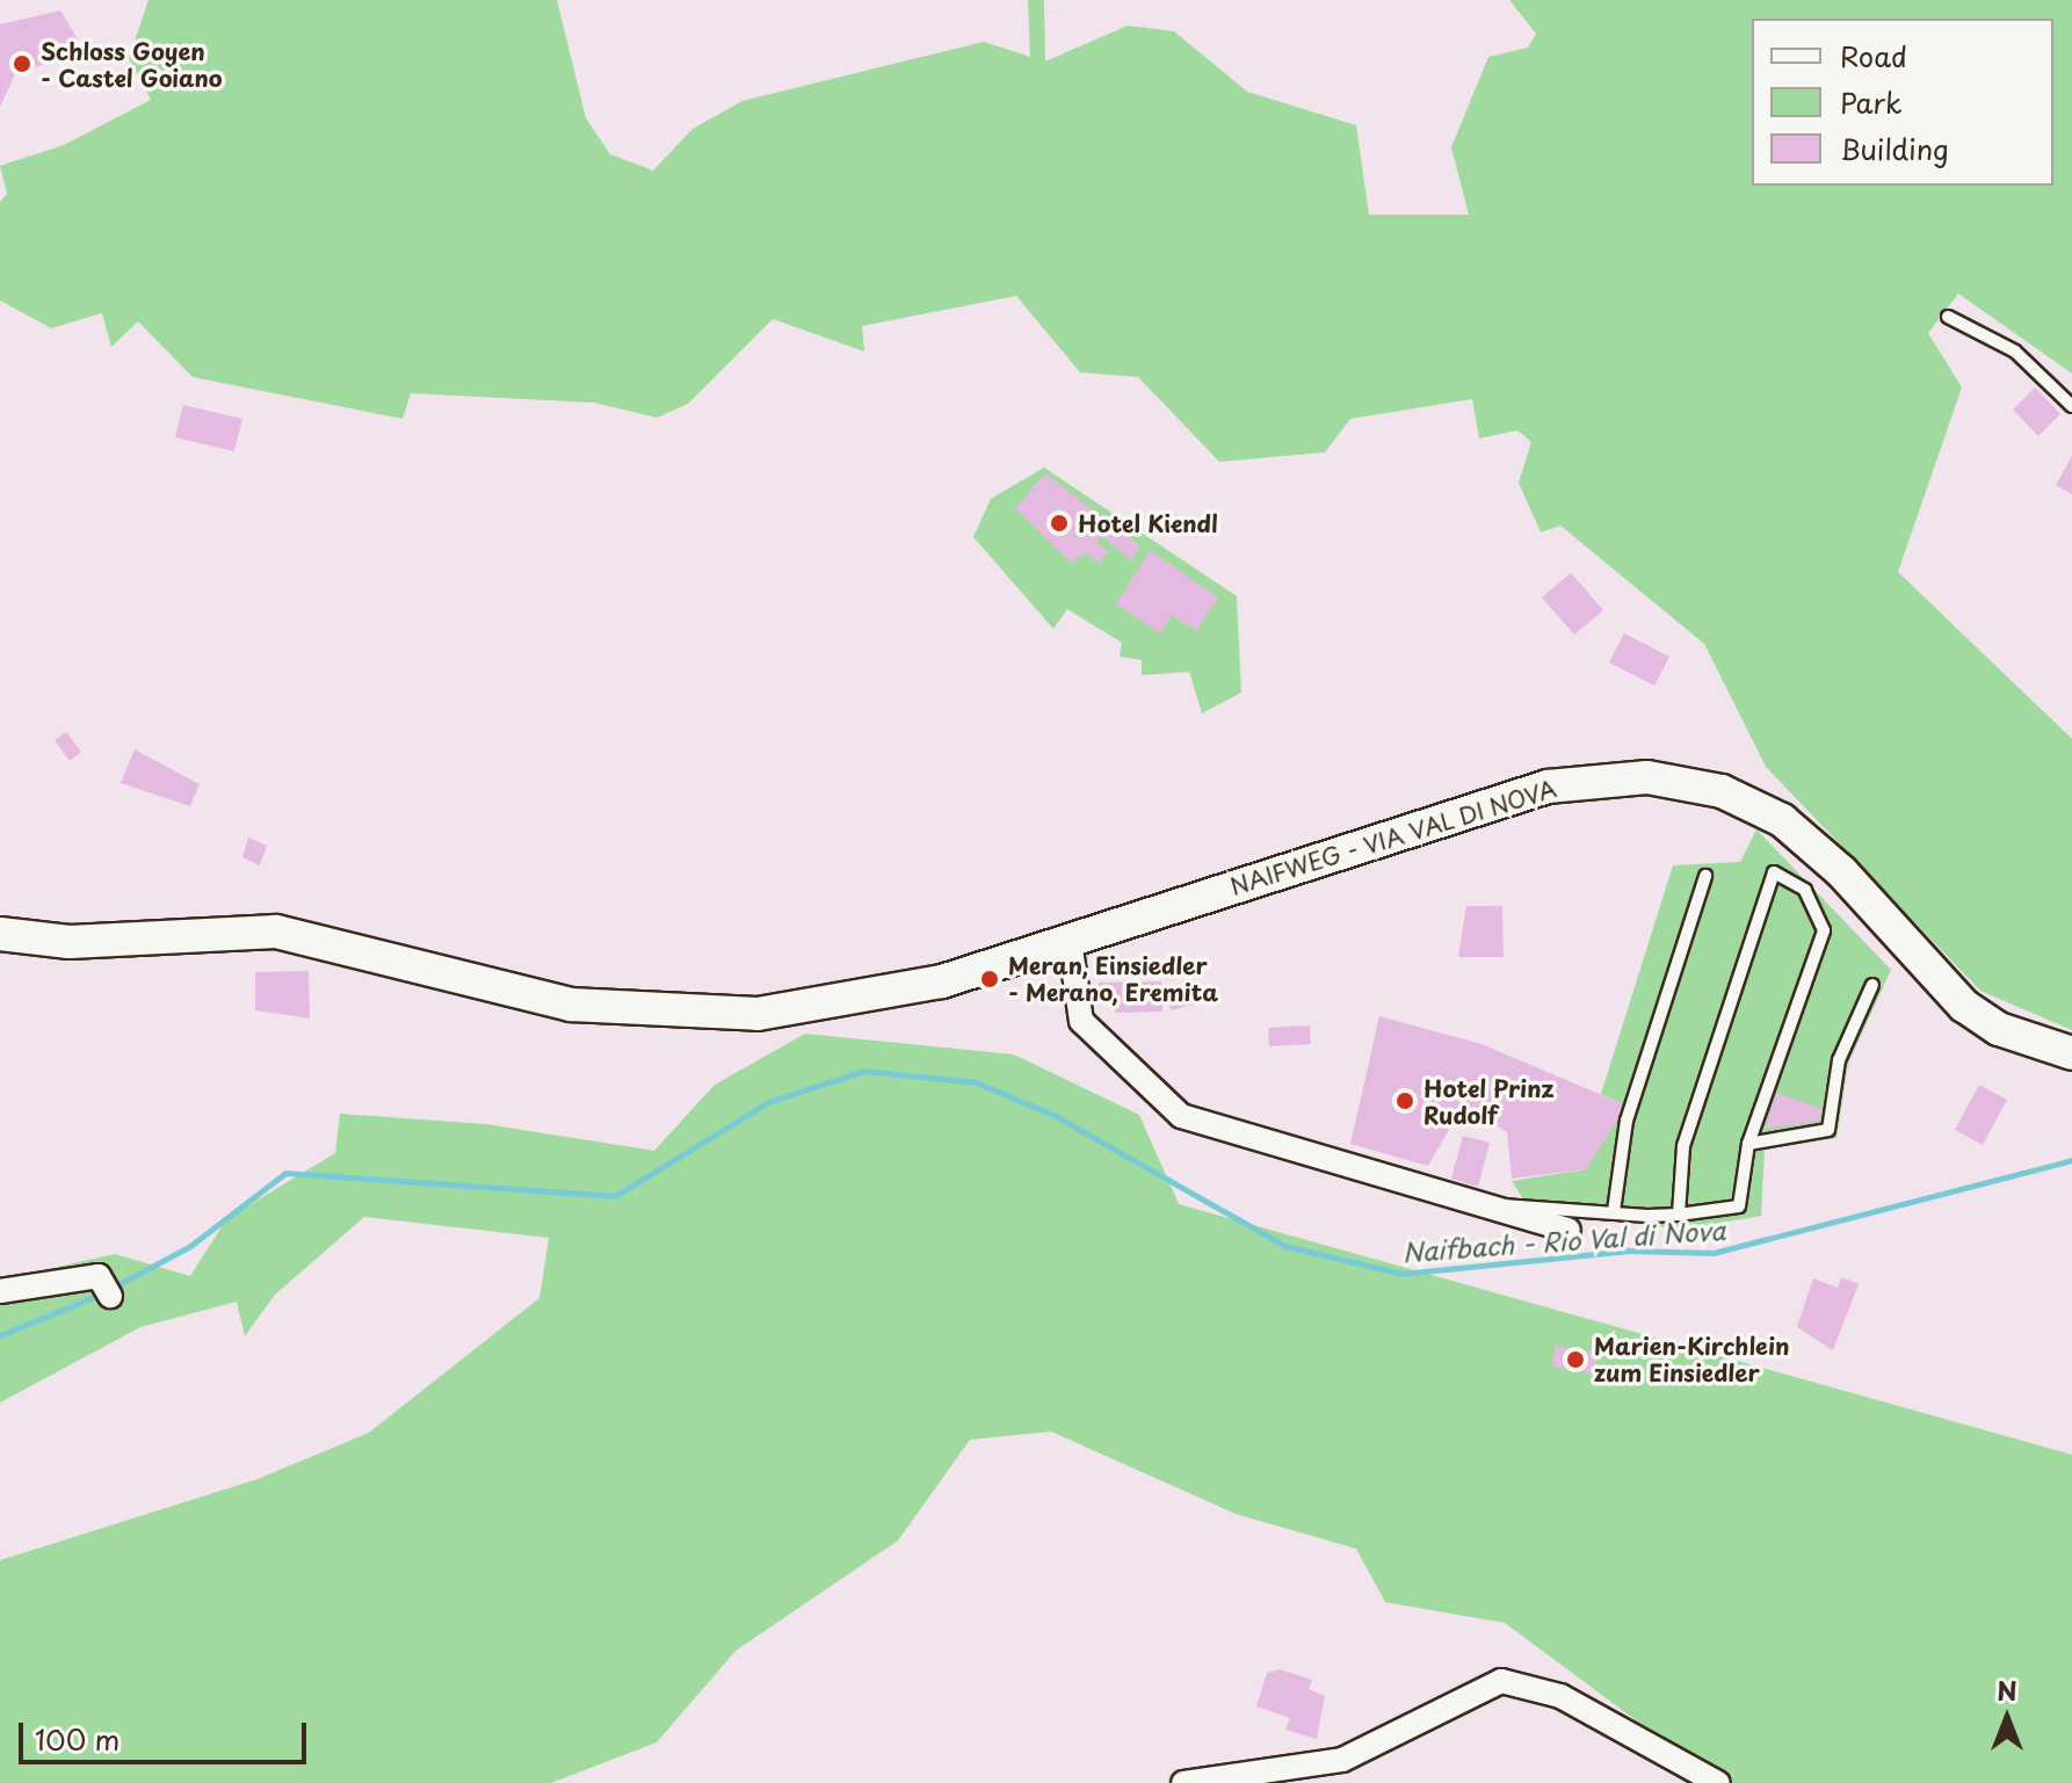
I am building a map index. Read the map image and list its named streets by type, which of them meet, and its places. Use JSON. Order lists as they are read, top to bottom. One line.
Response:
{"streets":{"main road":["NAIFWEG - VIA VAL DI NOVA"]},"water":["Naifbach - Rio Val di Nova"],"places":["Schloss Goyen - Castel Goiano","Hotel Kiendl","Meran, Einsiedler - Merano, Eremita","Hotel Prinz Rudolf","Marien-Kirchlein zum Einsiedler"],"legend":["Road","Park","Building"],"scale_bar":"100 m","north":"top"}
